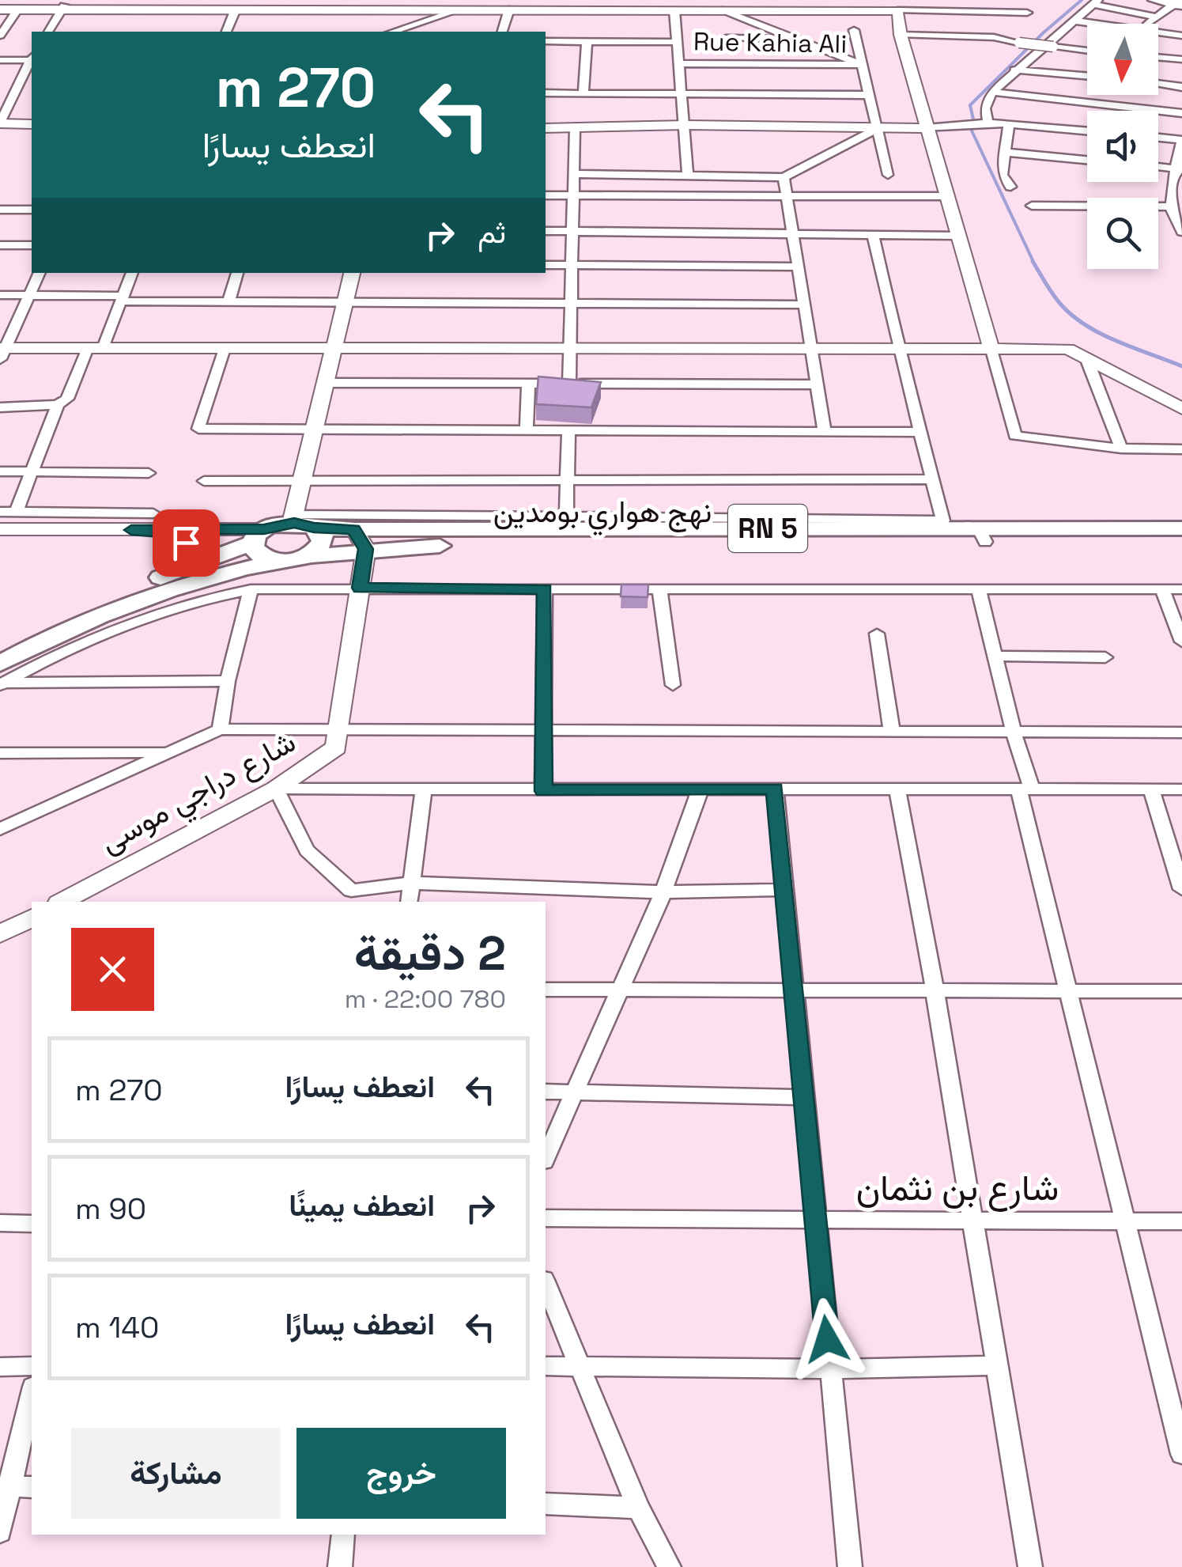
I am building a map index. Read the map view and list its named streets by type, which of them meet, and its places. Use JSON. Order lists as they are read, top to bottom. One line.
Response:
{"streets":{"main road":["نهج هواري بومدين","RN 5"],"street":["Rue Kahia Ali","شارع دراجي موسى","شارع بن نثمان"]},"crossings":[["نهج هواري بومدين","شارع دراجي موسى"]],"north":"bottom","page":{"turn":["270 m","انعطف يسارًا"],"then":"ثم","heading":["2 دقيقة","780 m · 22:00"],"list":[{"name":"انعطف يسارًا","value":"270 m"},{"name":"انعطف يمينًا","value":"90 m"},{"name":"انعطف يسارًا","value":"140 m"}],"buttons":["خروج","مشاركة"]}}
